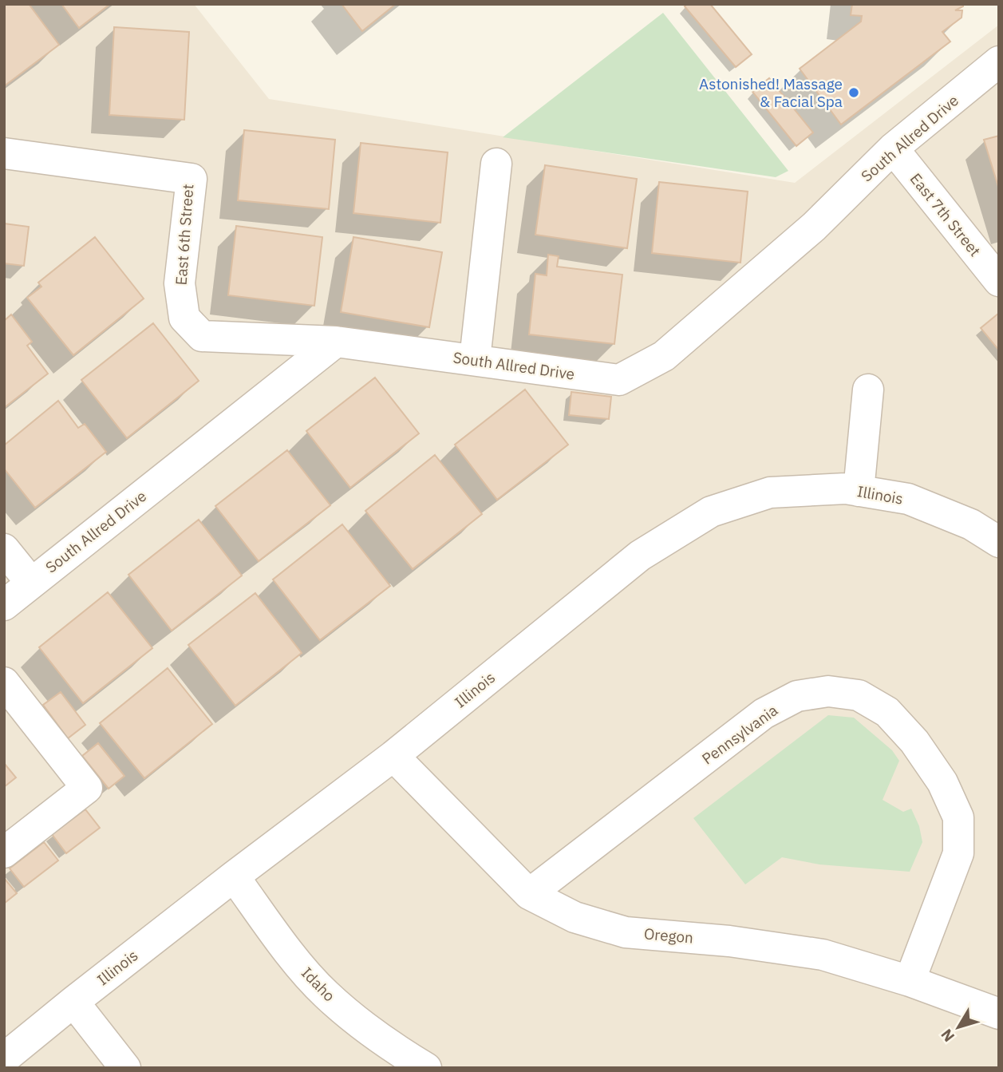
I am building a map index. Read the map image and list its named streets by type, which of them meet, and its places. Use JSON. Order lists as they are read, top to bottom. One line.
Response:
{"streets":{"street":["South Allred Drive","East 7th Street","East 6th Street","Illinois","Pennsylvania","Oregon","Idaho"]},"crossings":[["South Allred Drive","East 7th Street"],["South Allred Drive","East 6th Street"],["Illinois","Oregon"],["Illinois","Idaho"],["Pennsylvania","Oregon"]],"places":["Astonished! Massage & Facial Spa"],"north":"bottom left"}
